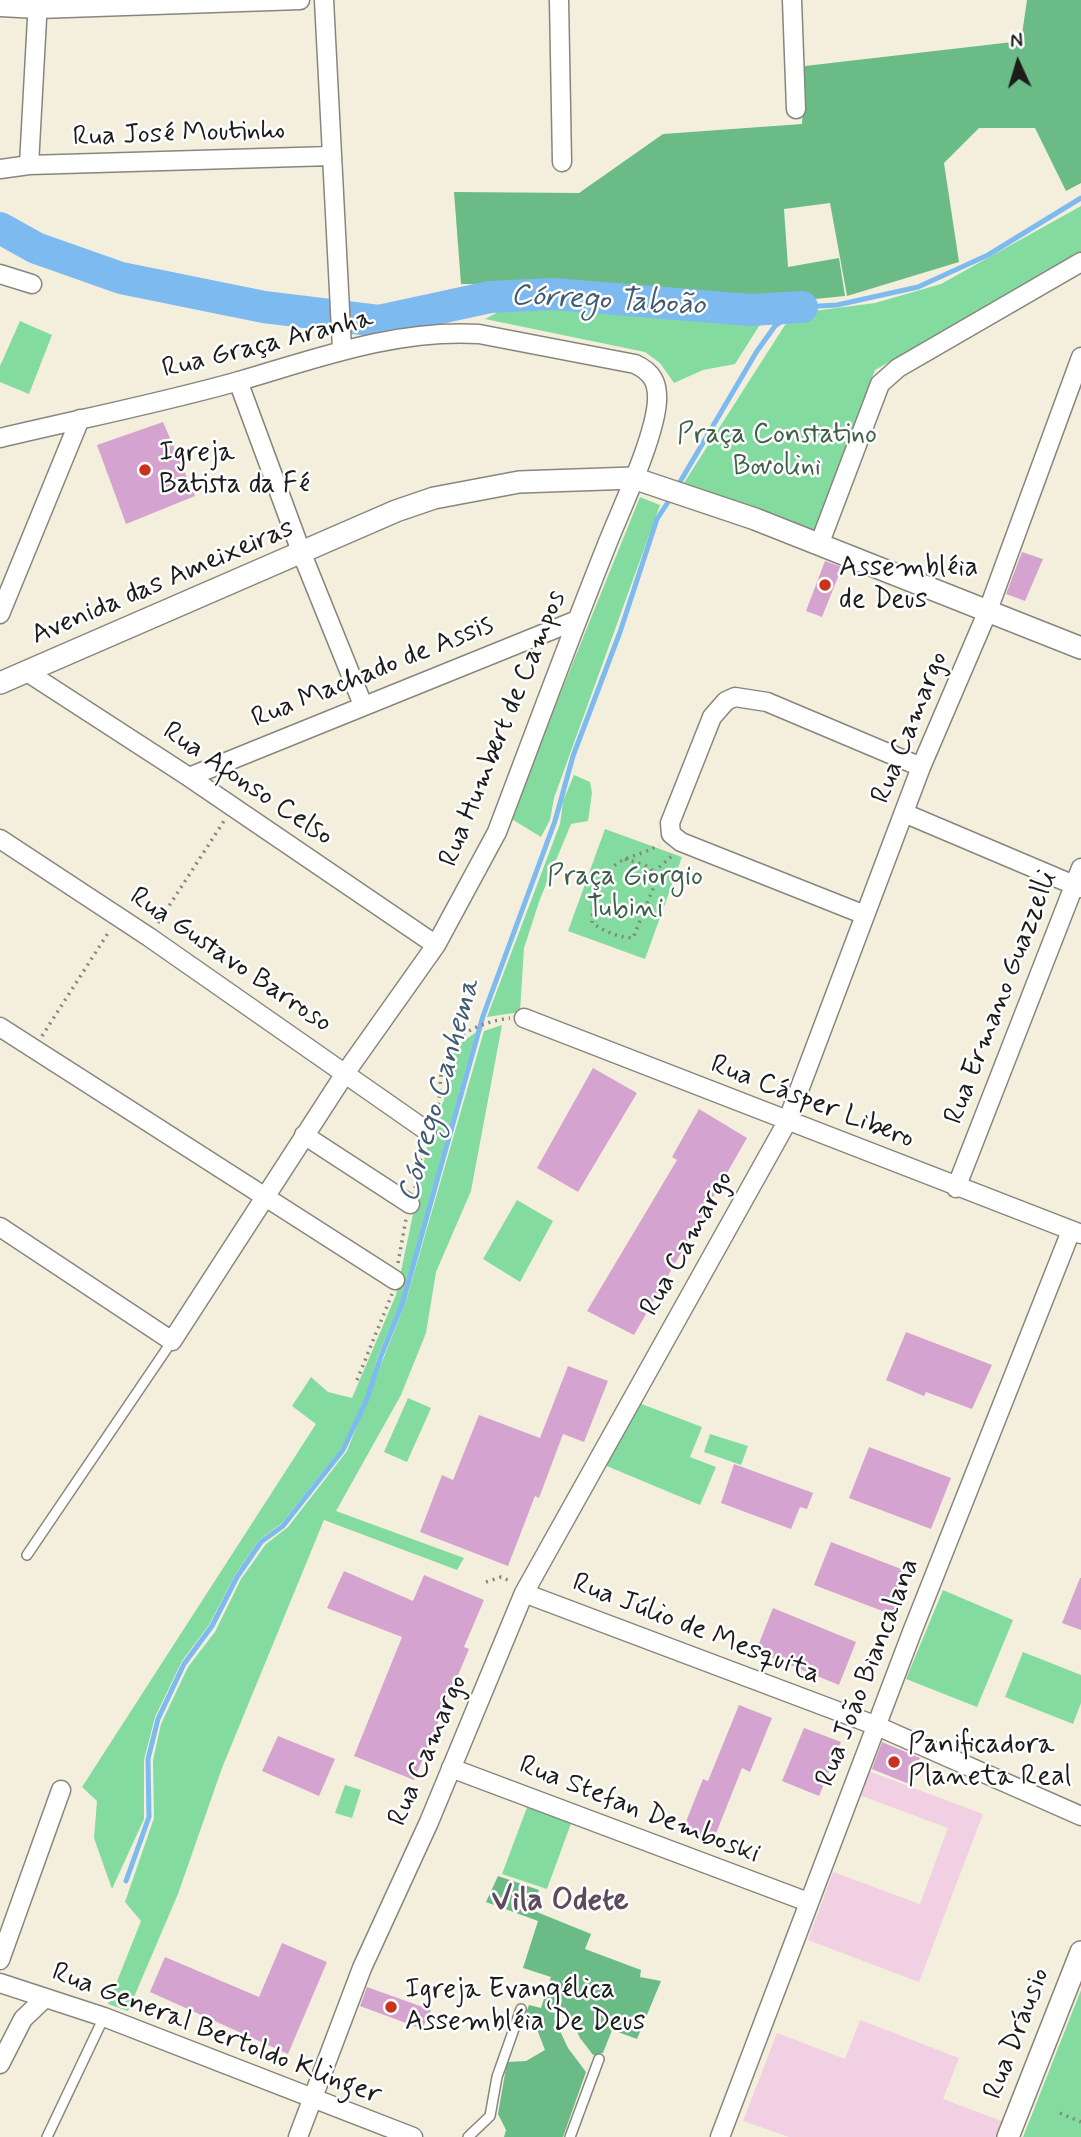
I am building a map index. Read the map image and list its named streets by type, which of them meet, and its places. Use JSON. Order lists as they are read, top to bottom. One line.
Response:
{"streets":{"street":["Rua José Moutinho","Rua Graça Aranha","Avenida das Ameixeiras","Rua Machado de Assis","Rua Camargo","Rua Humbert de Campos","Rua Afonso Celso","Rua Gustavo Barroso","Rua Ermano Guazzelli","Rua Cásper Libero","Rua Júlio de Mesquita","Rua João Biancalana","Rua Stefan Demboski","Rua Dráusio","Rua General Bertoldo Klinger"]},"crossings":[["Rua Graça Aranha","Rua Humbert de Campos"],["Avenida das Ameixeiras","Rua Camargo"],["Avenida das Ameixeiras","Rua Humbert de Campos"],["Avenida das Ameixeiras","Rua Afonso Celso"],["Rua Machado de Assis","Rua Humbert de Campos"],["Rua Machado de Assis","Rua Afonso Celso"],["Rua Camargo","Rua Cásper Libero"],["Rua Camargo","Rua Júlio de Mesquita"],["Rua Camargo","Rua Stefan Demboski"],["Rua Camargo","Rua General Bertoldo Klinger"],["Rua Humbert de Campos","Rua Afonso Celso"],["Rua Humbert de Campos","Rua Gustavo Barroso"],["Rua Ermano Guazzelli","Rua Cásper Libero"],["Rua Cásper Libero","Rua João Biancalana"],["Rua Júlio de Mesquita","Rua João Biancalana"],["Rua João Biancalana","Rua Stefan Demboski"]],"districts":["Vila Odete"],"water":["Córrego Taboão","Córrego Canhema"],"parks":["Praça Constatino Bovolini","Praça Giorgio Tubini"],"places":["Igreja Batista da Fé","Assembléia de Deus","Panificadora Planeta Real","Igreja Evangélica Assembléia De Deus"],"north":"top"}
